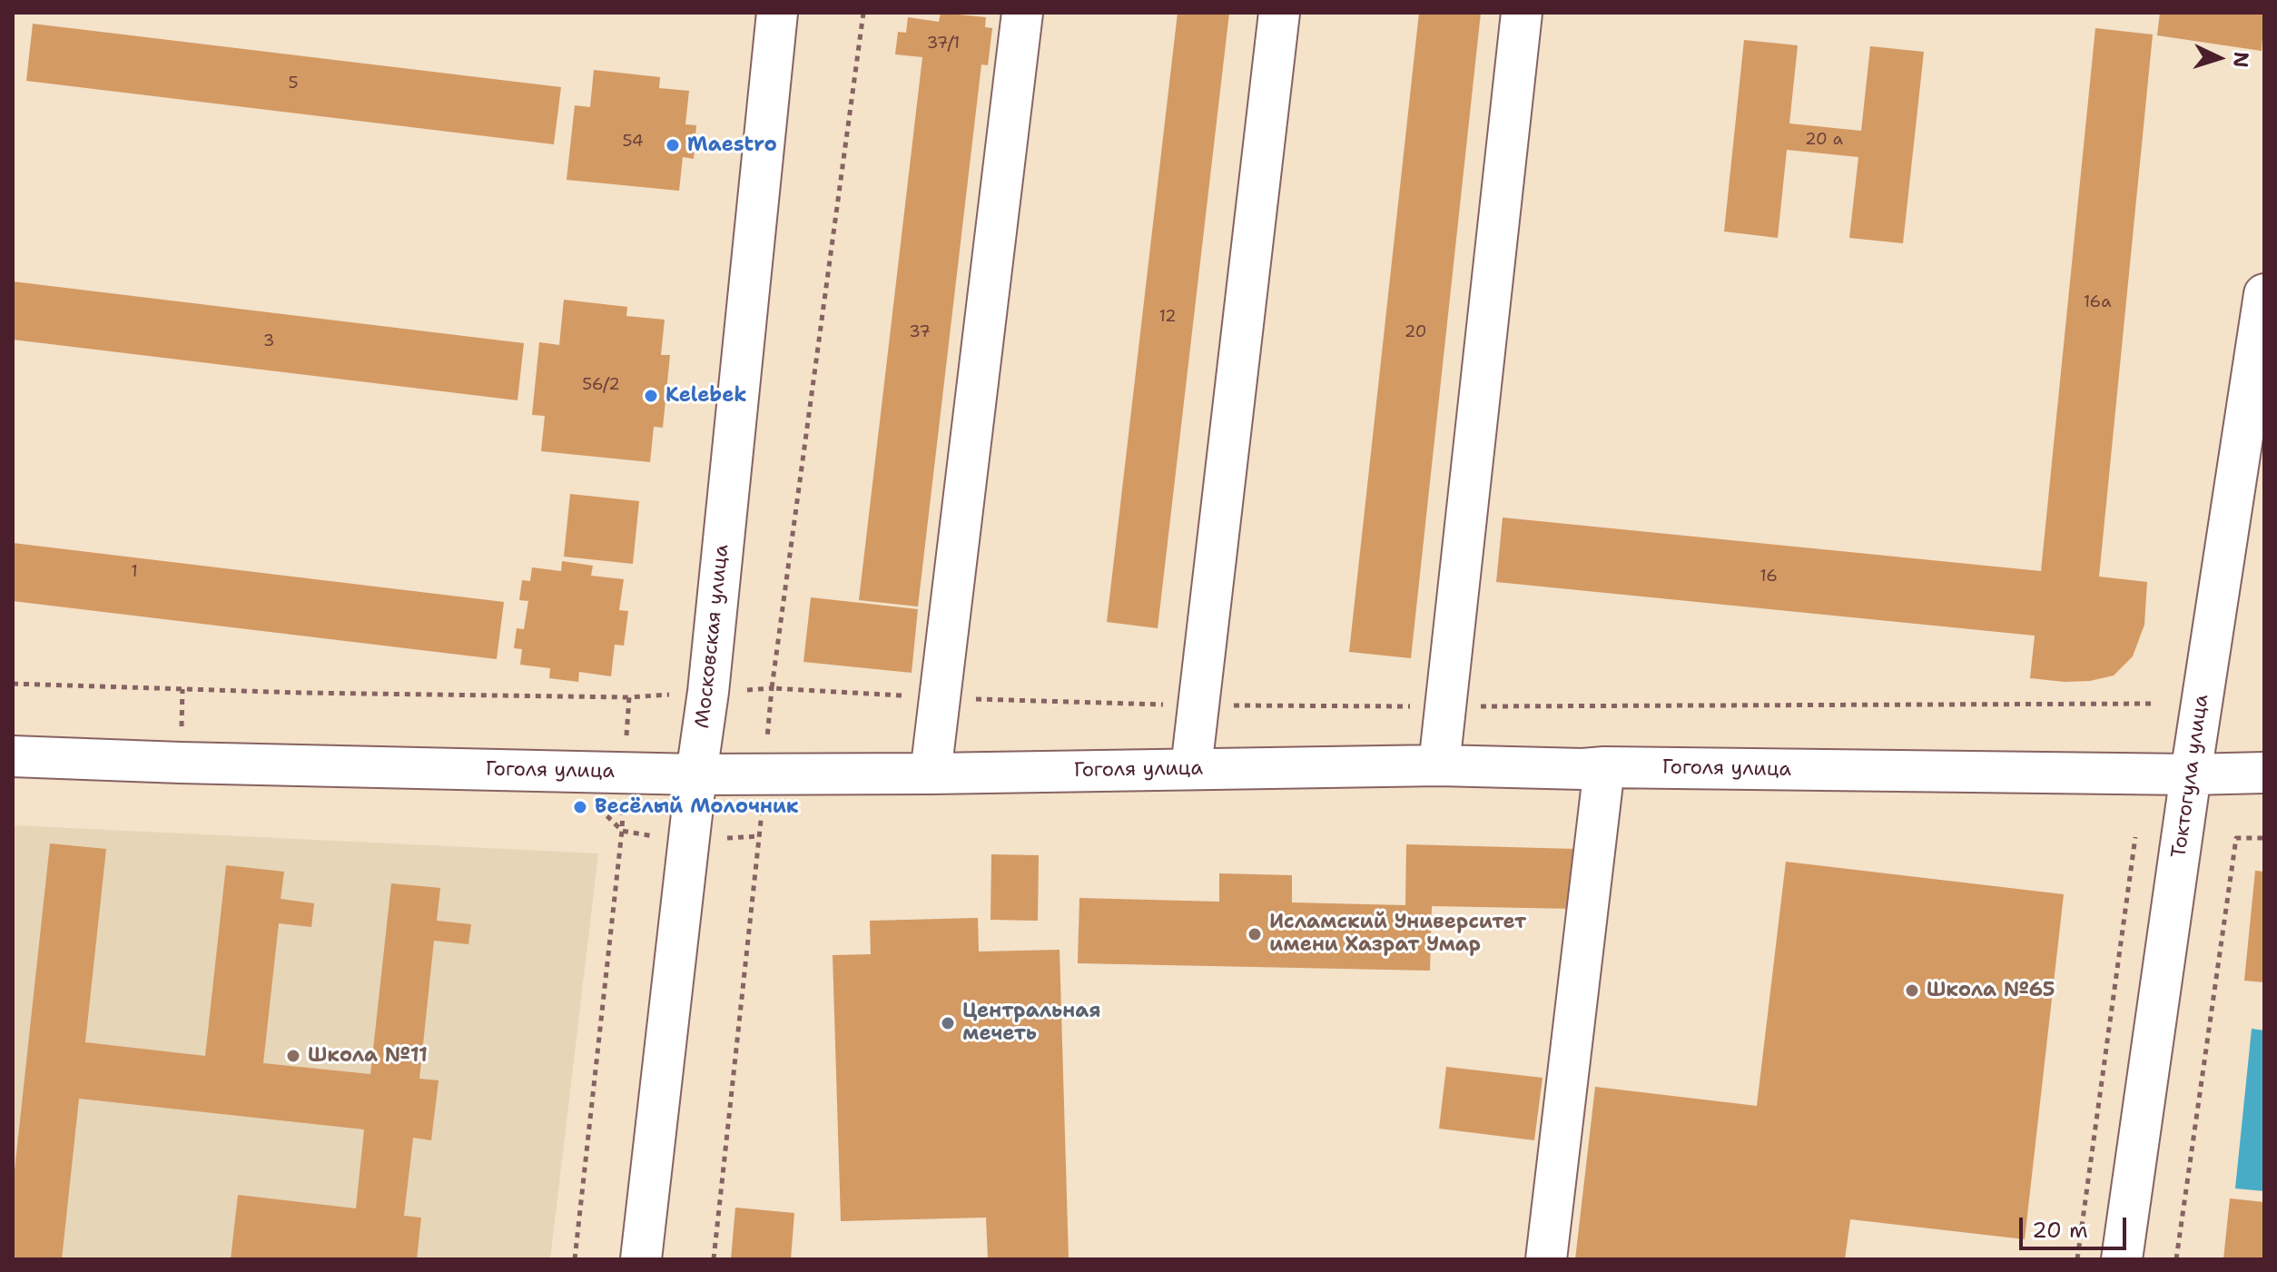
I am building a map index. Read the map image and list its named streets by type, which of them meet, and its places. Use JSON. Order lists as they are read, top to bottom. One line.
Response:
{"streets":{"street":["Московская улица","Гоголя улица","Токтогула улица"]},"crossings":[["Московская улица","Гоголя улица"],["Гоголя улица","Токтогула улица"]],"places":["Maestro","Kelebek","Весёлый Молочник","Исламский Университет имени Хазрат Умар","Школа №65","Центральная мечеть","Школа №11"],"house_numbers":["37/1","5","20 а","54","16а","12","37","20","3","56/2","1","16"],"scale_bar":"20 m","north":"right"}
